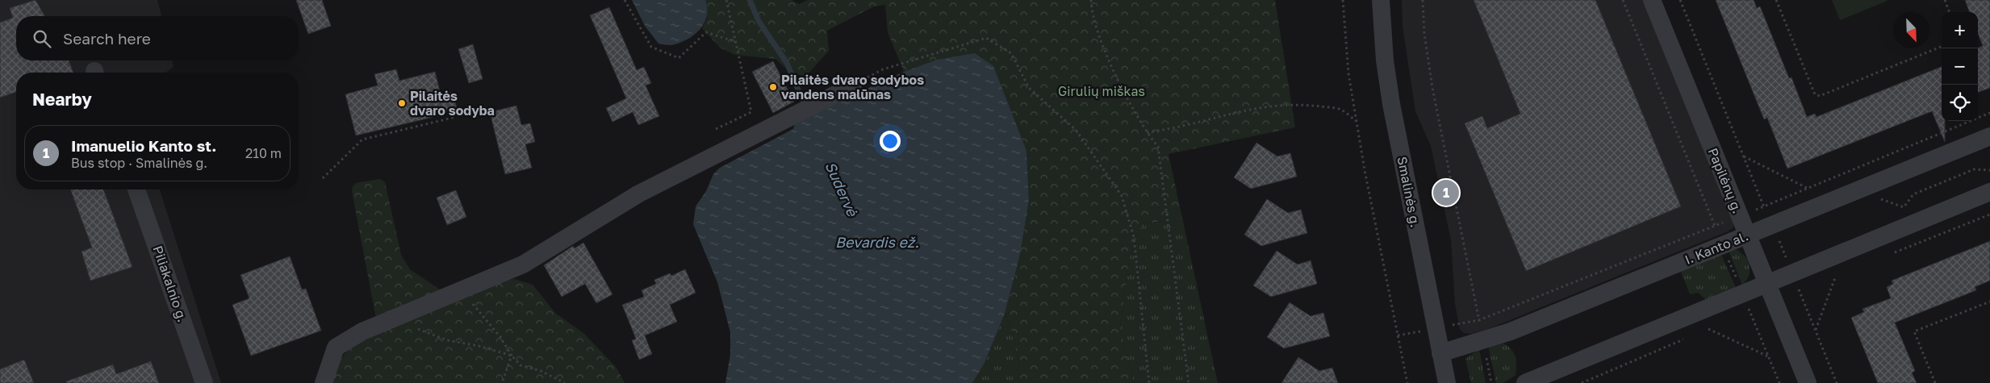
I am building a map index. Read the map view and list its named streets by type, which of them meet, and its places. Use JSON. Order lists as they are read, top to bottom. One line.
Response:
{"streets":{"street":["Papilėnų g.","Smalinės g.","I. Kanto al.","Piliakalnio g."]},"crossings":[["Papilėnų g.","I. Kanto al."],["Smalinės g.","I. Kanto al."]],"water":["Sudervė","Bevardis ež."],"parks":["Girulių miškas"],"places":["Pilaitės dvaro sodybos vandens malūnas","Pilaitės dvaro sodyba"],"north":"bottom right","page":{"map_buttons":["+","−"],"search":"Search here","heading":"Nearby","list":[{"mark":"1","name":"Imanuelio Kanto st.","note":"Bus stop · Smalinės g.","value":"210 m"}],"pins":"1"}}
